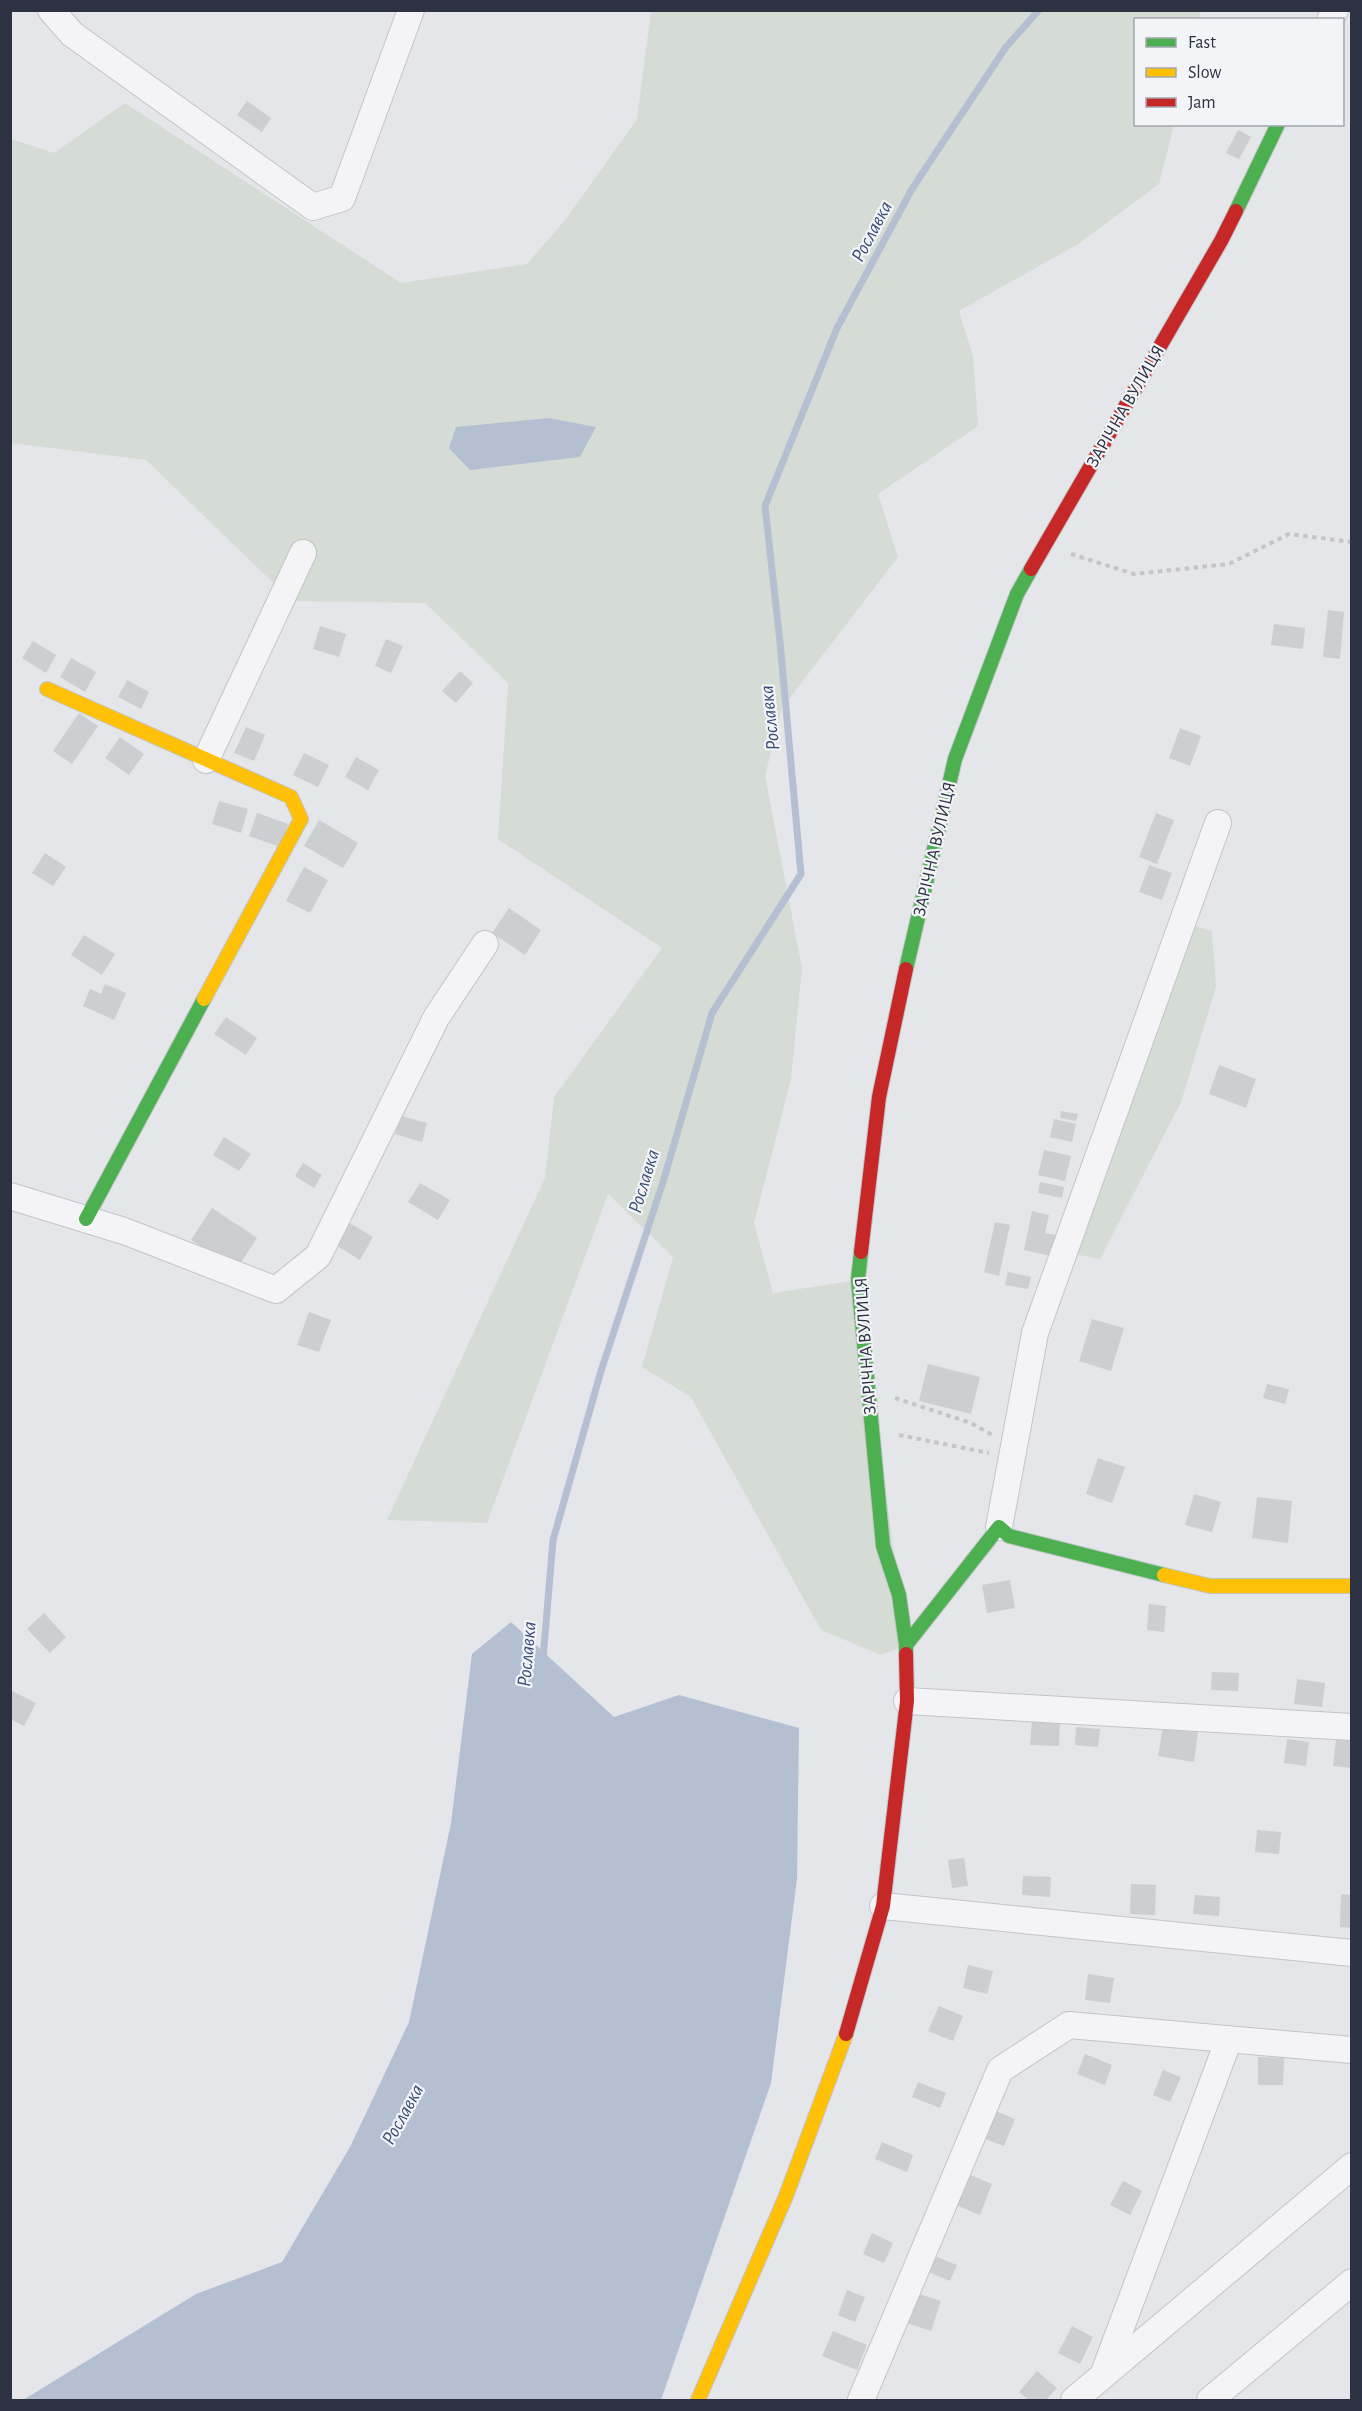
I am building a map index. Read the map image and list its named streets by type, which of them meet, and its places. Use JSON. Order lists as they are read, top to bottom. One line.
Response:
{"streets":{"street":["ЗАРІЧНА ВУЛИЦЯ"]},"water":["Рославка"],"legend":["Fast","Slow","Jam"]}
